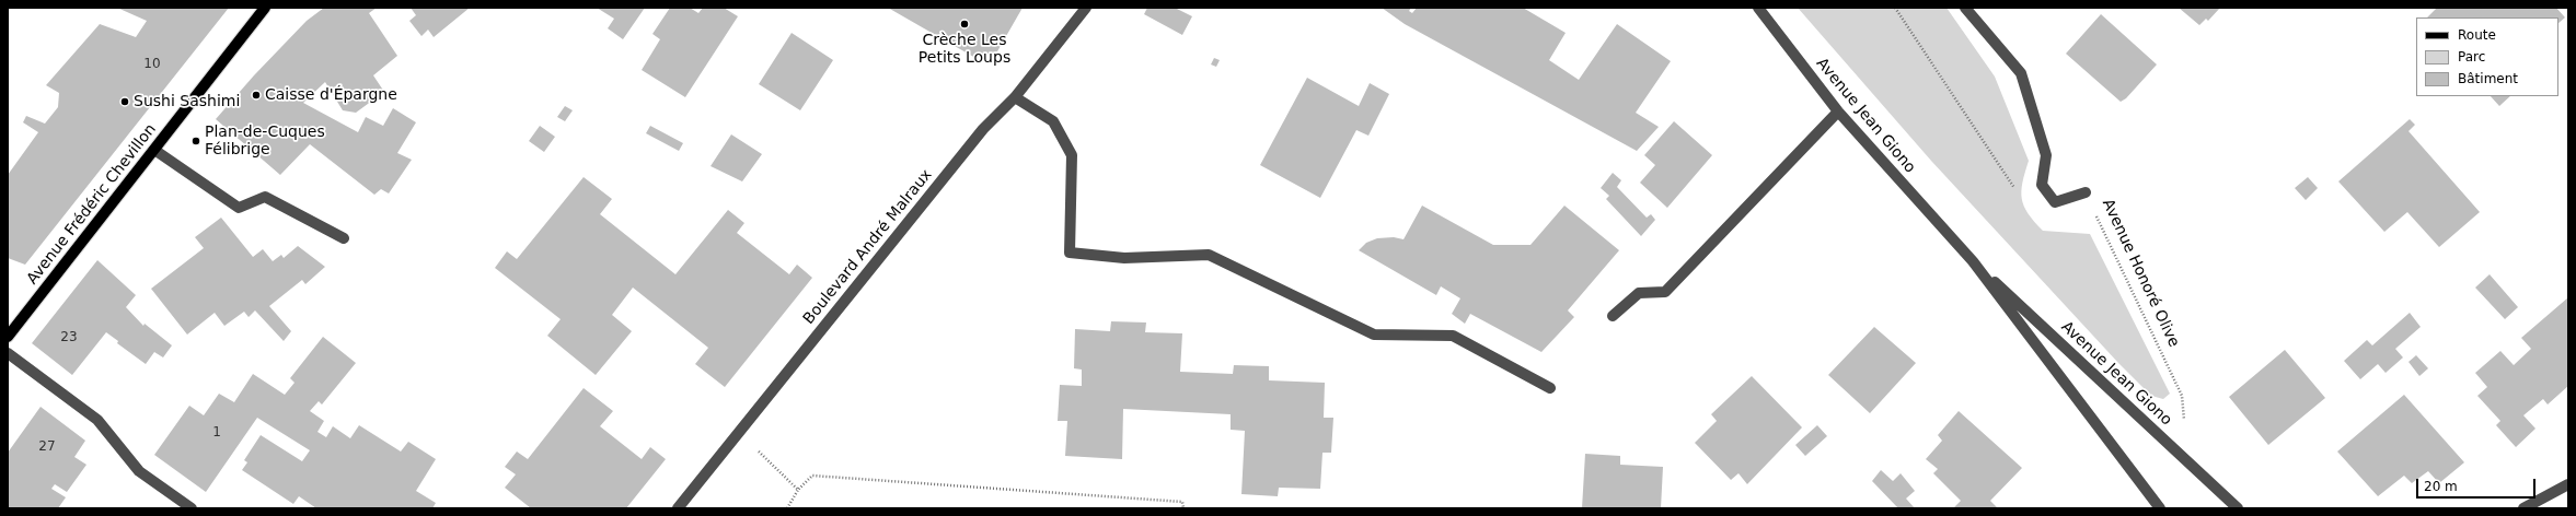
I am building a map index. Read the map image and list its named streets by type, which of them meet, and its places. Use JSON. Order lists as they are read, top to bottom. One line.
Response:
{"streets":{"main road":["Avenue Frédéric Chevillon"],"street":["Avenue Jean Giono","Boulevard André Malraux","Avenue Honoré Olive"]},"crossings":[["Avenue Jean Giono","Avenue Honoré Olive"]],"places":["Crèche Les Petits Loups","Caisse d'Épargne","Sushi Sashimi","Plan-de-Cuques Félibrige"],"house_numbers":["10","23","1","27"],"legend":["Route","Parc","Bâtiment"],"scale_bar":"20 m"}
